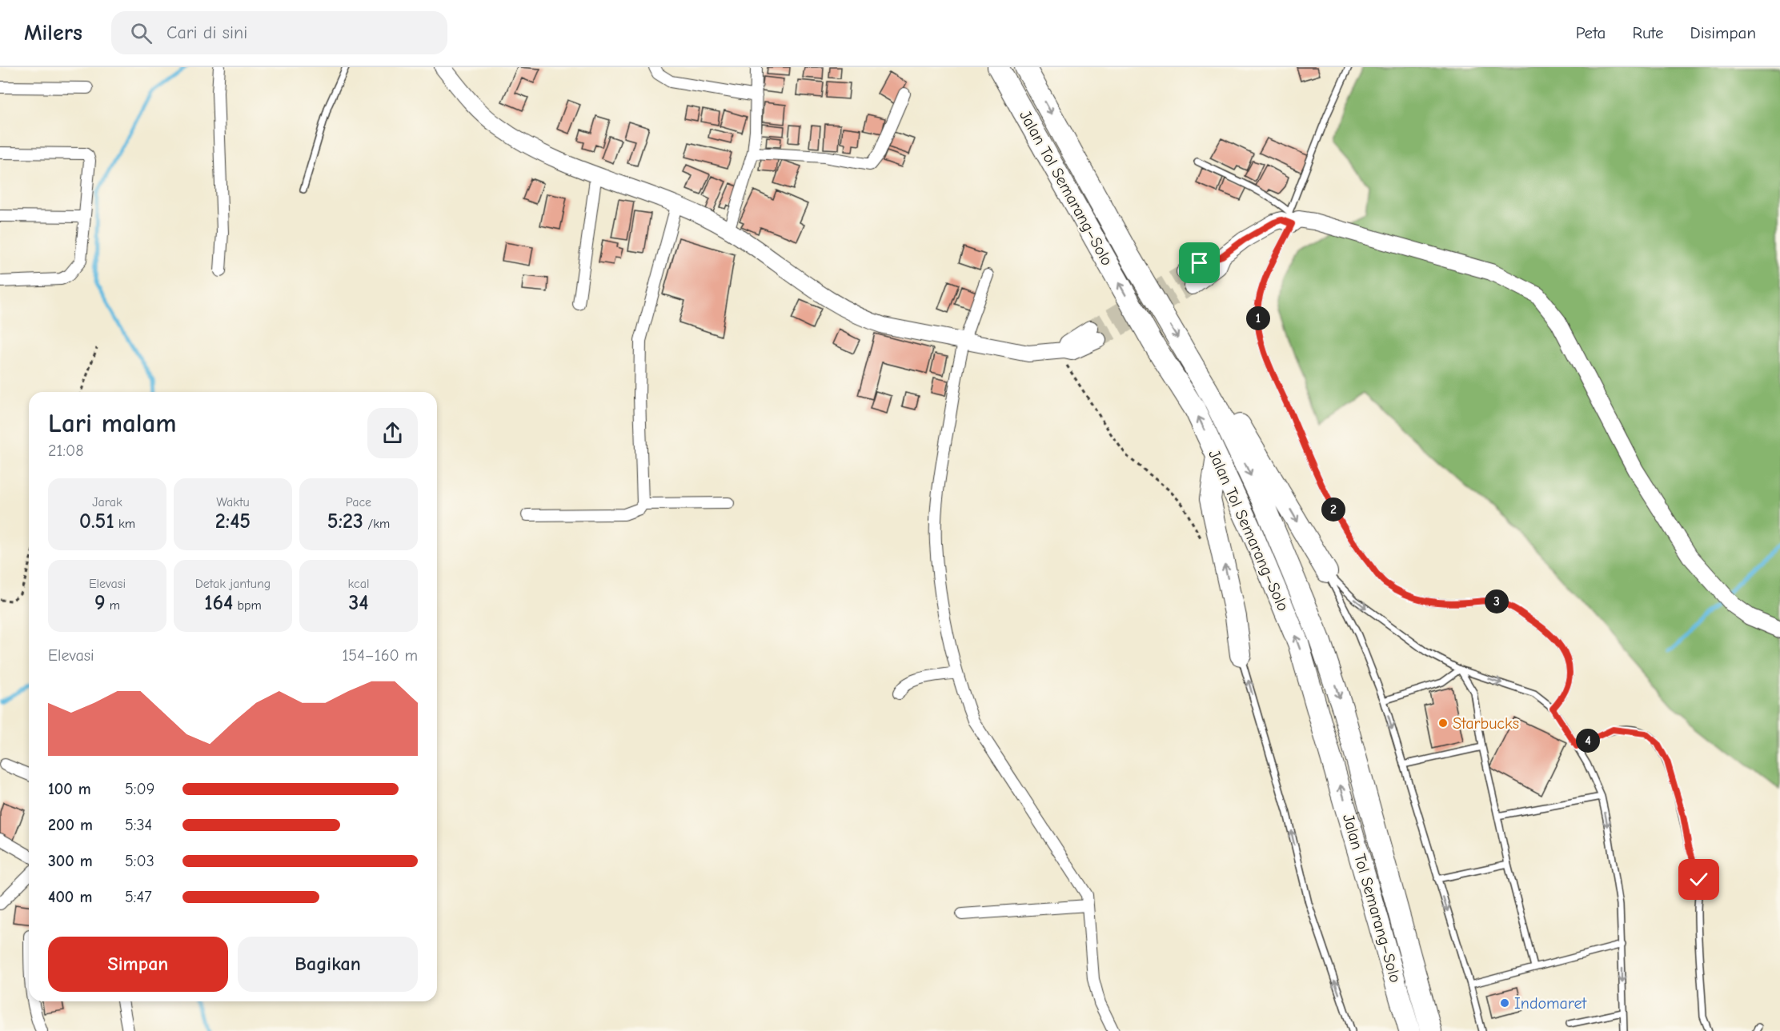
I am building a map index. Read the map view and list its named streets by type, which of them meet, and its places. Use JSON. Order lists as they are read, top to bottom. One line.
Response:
{"streets":{"highway":["Jalan Tol Semarang–Solo"]},"places":["Starbucks","Indomaret"],"page":{"header":"Milers","search":"Cari di sini","nav":["Peta","Rute","Disimpan"],"pins":["1","2","3","4"],"heading":["Lari malam","21:08"],"stats":[["Jarak","0.51 km"],["Waktu","2:45"],["Pace","5:23 /km"],["Elevasi","9 m"],["Detak jantung","164 bpm"],["kcal","34"]],"chart":["Elevasi","154–160 m"],"list":[{"name":"100 m","note":"5:09"},{"name":"200 m","note":"5:34"},{"name":"300 m","note":"5:03"},{"name":"400 m","note":"5:47"}],"buttons":["Simpan","Bagikan"]}}
